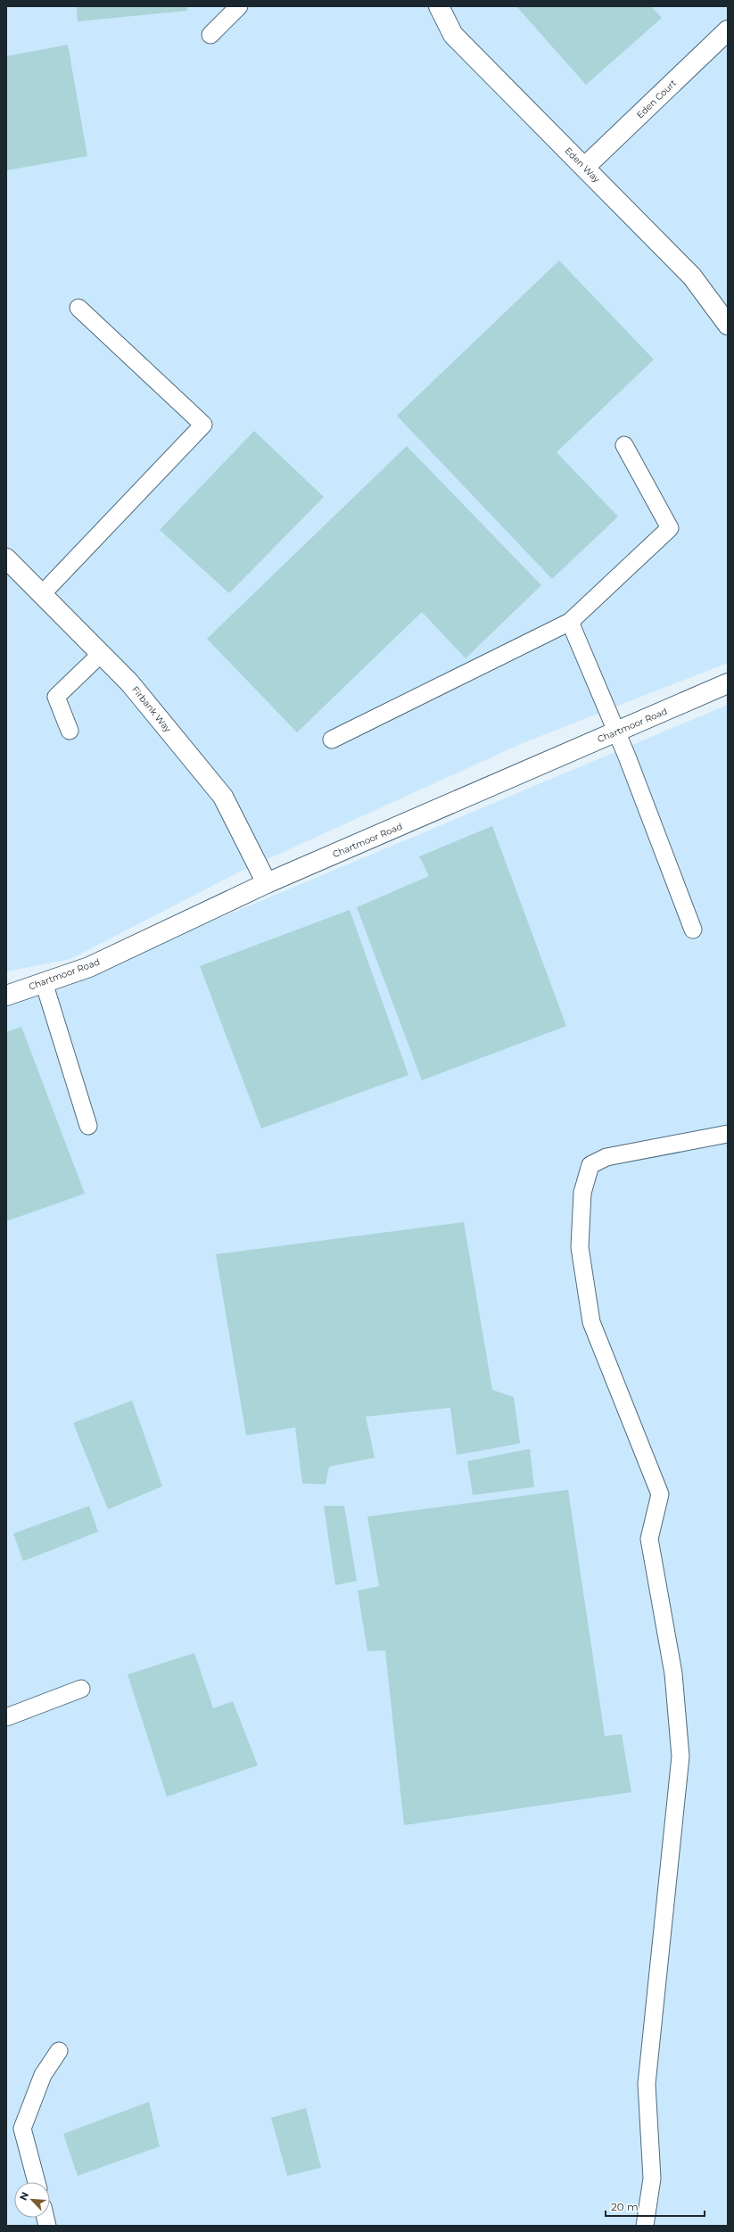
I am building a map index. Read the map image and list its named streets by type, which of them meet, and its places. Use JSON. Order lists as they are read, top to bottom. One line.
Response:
{"streets":{"street":["Eden Court","Eden Way","Firbank Way","Chartmoor Road"]},"crossings":[["Eden Court","Eden Way"],["Firbank Way","Chartmoor Road"]],"scale_bar":"20 m","north":"top left"}
